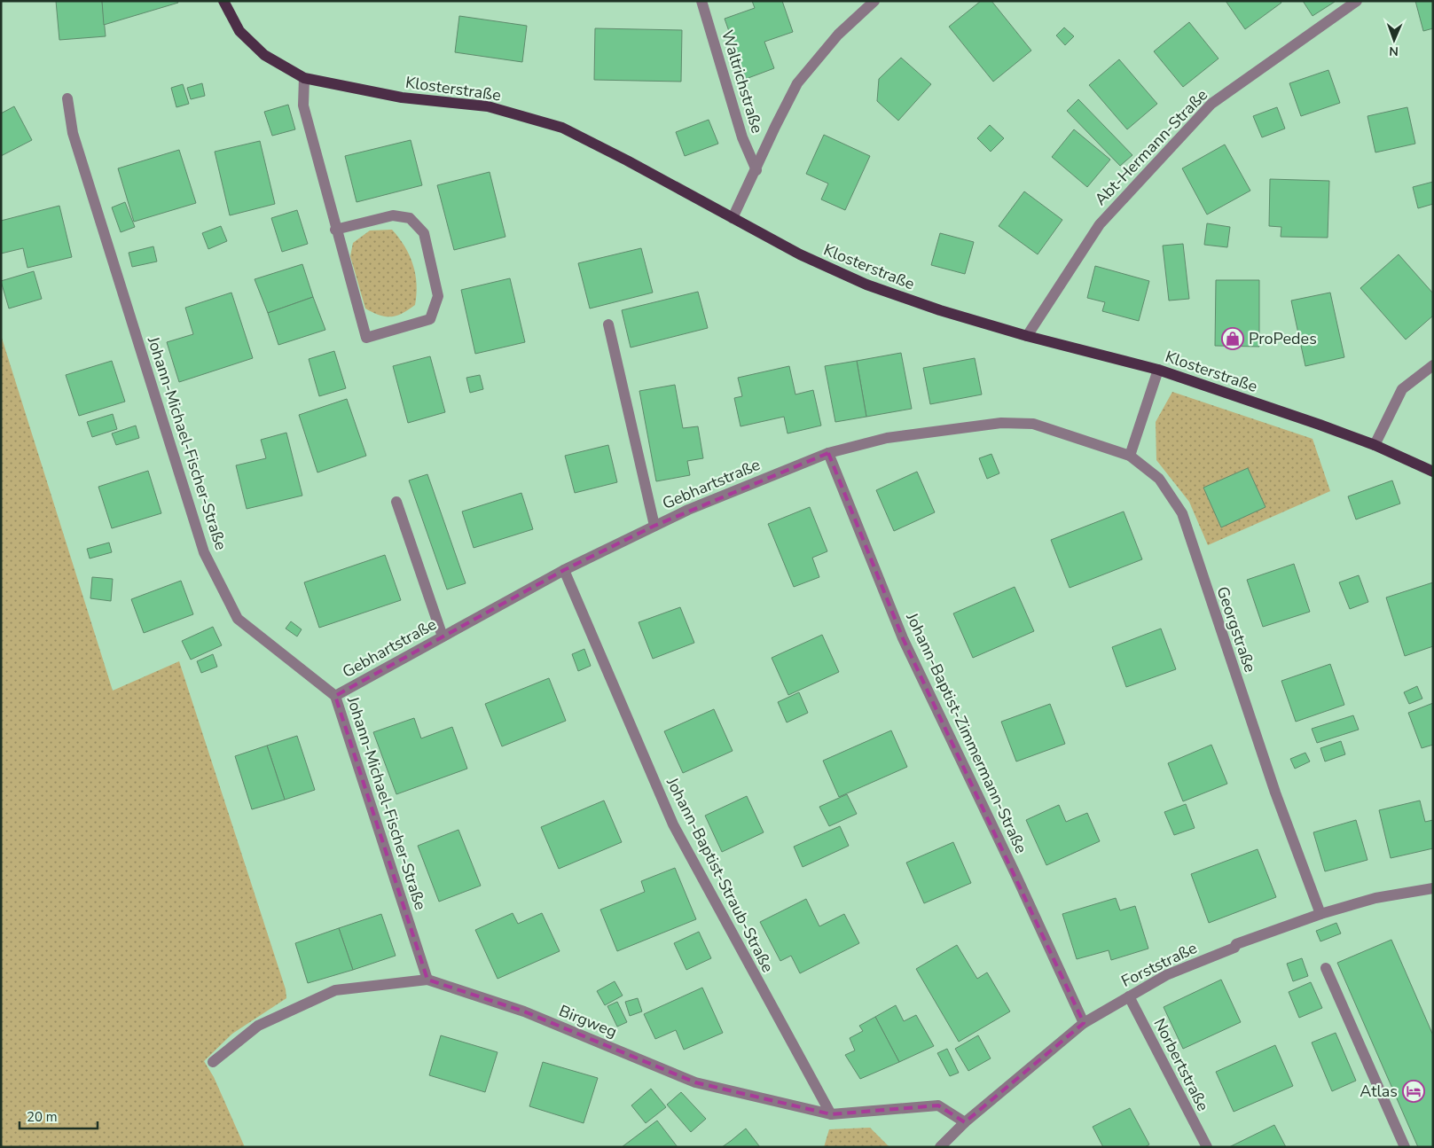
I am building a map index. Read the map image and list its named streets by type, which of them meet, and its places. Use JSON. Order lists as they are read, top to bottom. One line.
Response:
{"streets":{"main road":["Klosterstraße"],"street":["Waltrichstraße","Abt-Hermann-Straße","Johann-Michael-Fischer-Straße","Gebhartstraße","Georgstraße","Johann-Baptist-Zimmermann-Straße","Johann-Baptist-Straub-Straße","Forststraße","Birgweg","Norbertstraße"]},"crossings":[["Waltrichstraße","Klosterstraße"],["Klosterstraße","Abt-Hermann-Straße"],["Johann-Michael-Fischer-Straße","Gebhartstraße"],["Johann-Michael-Fischer-Straße","Birgweg"],["Gebhartstraße","Georgstraße"],["Gebhartstraße","Johann-Baptist-Zimmermann-Straße"],["Gebhartstraße","Johann-Baptist-Straub-Straße"],["Georgstraße","Forststraße"],["Johann-Baptist-Zimmermann-Straße","Forststraße"],["Johann-Baptist-Straub-Straße","Birgweg"],["Forststraße","Birgweg"],["Forststraße","Norbertstraße"]],"places":{"shop":["ProPedes"],"hotel":["Atlas"]},"scale_bar":"20 m","north":"bottom"}
